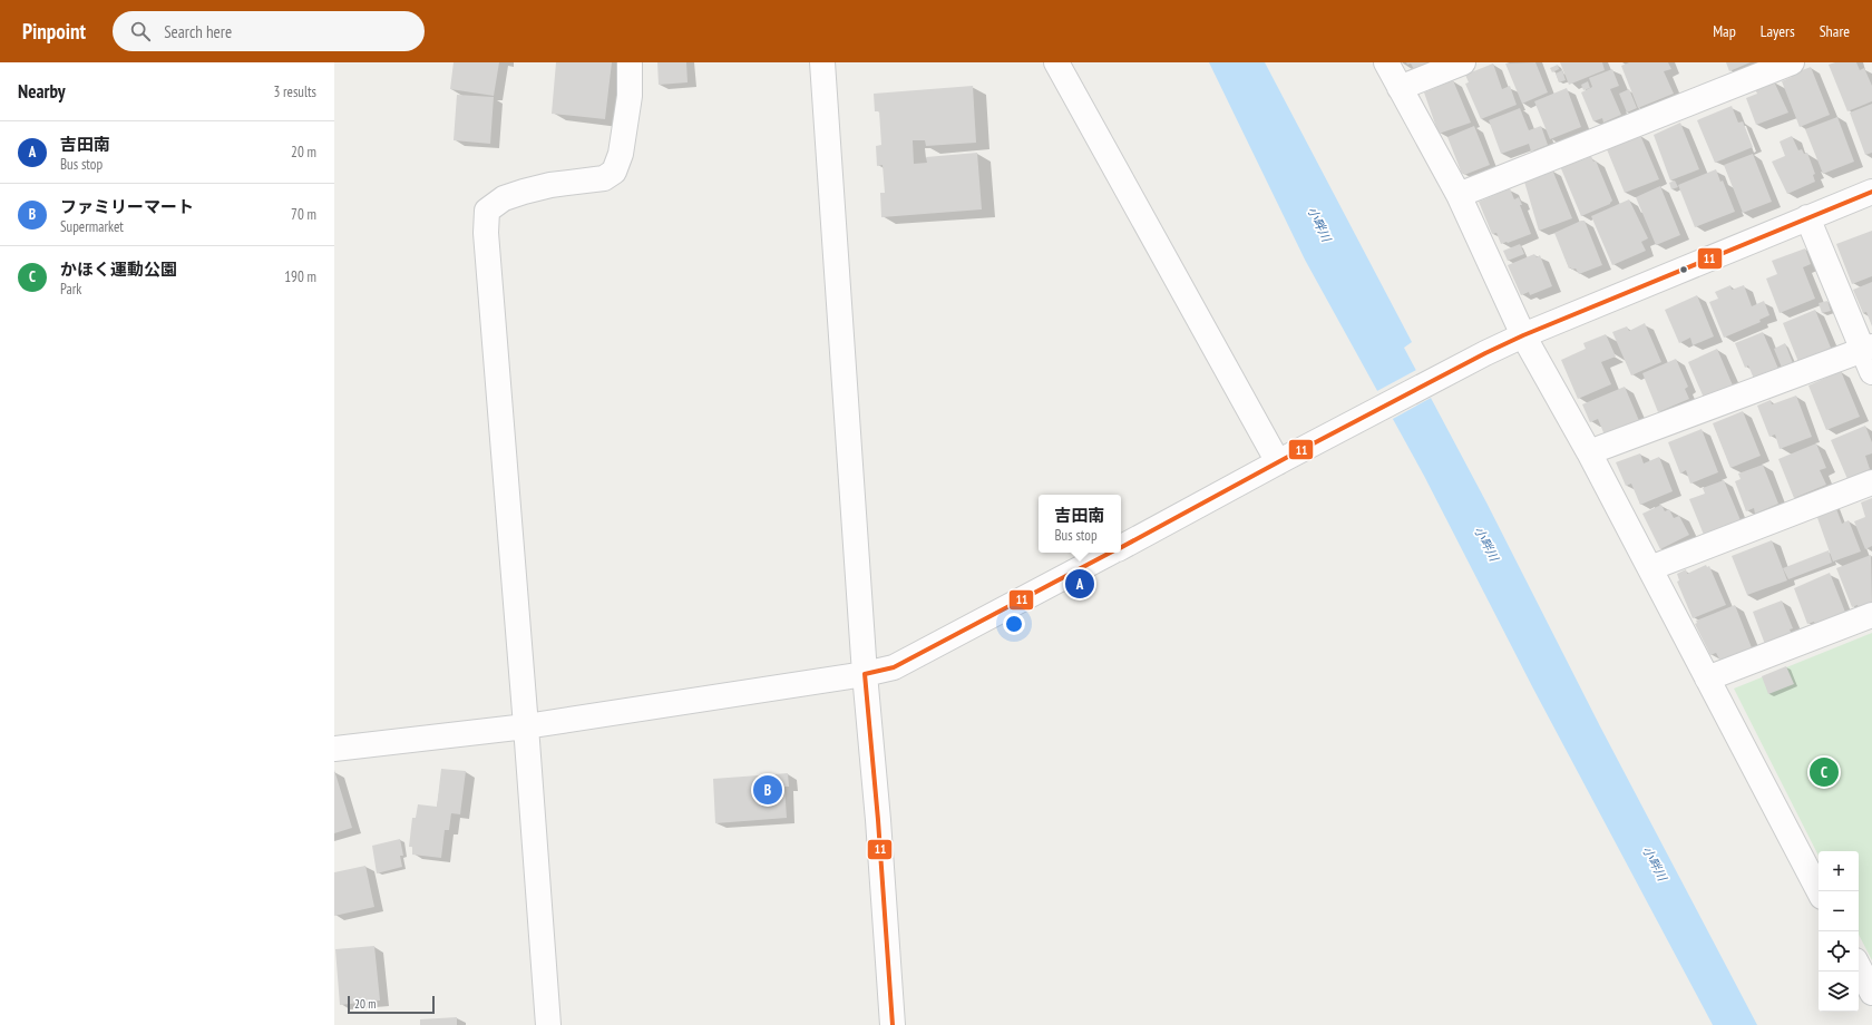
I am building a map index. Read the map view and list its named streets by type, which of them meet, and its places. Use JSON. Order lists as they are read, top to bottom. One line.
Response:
{"water":["小畔川"],"lines":["transit line 11"],"scale_bar":"20 m","page":{"header":"Pinpoint","search":"Search here","nav":["Map","Layers","Share"],"heading":["Nearby","3 results"],"list":[{"mark":"A","name":"吉田南","note":"Bus stop","value":"20 m"},{"mark":"B","name":"ファミリーマート","note":"Supermarket","value":"70 m"},{"mark":"C","name":"かほく運動公園","note":"Park","value":"190 m"}],"popup":["吉田南","Bus stop"],"pins":["A","C","B"],"map_buttons":["+","−"],"scale":"20 m"}}
